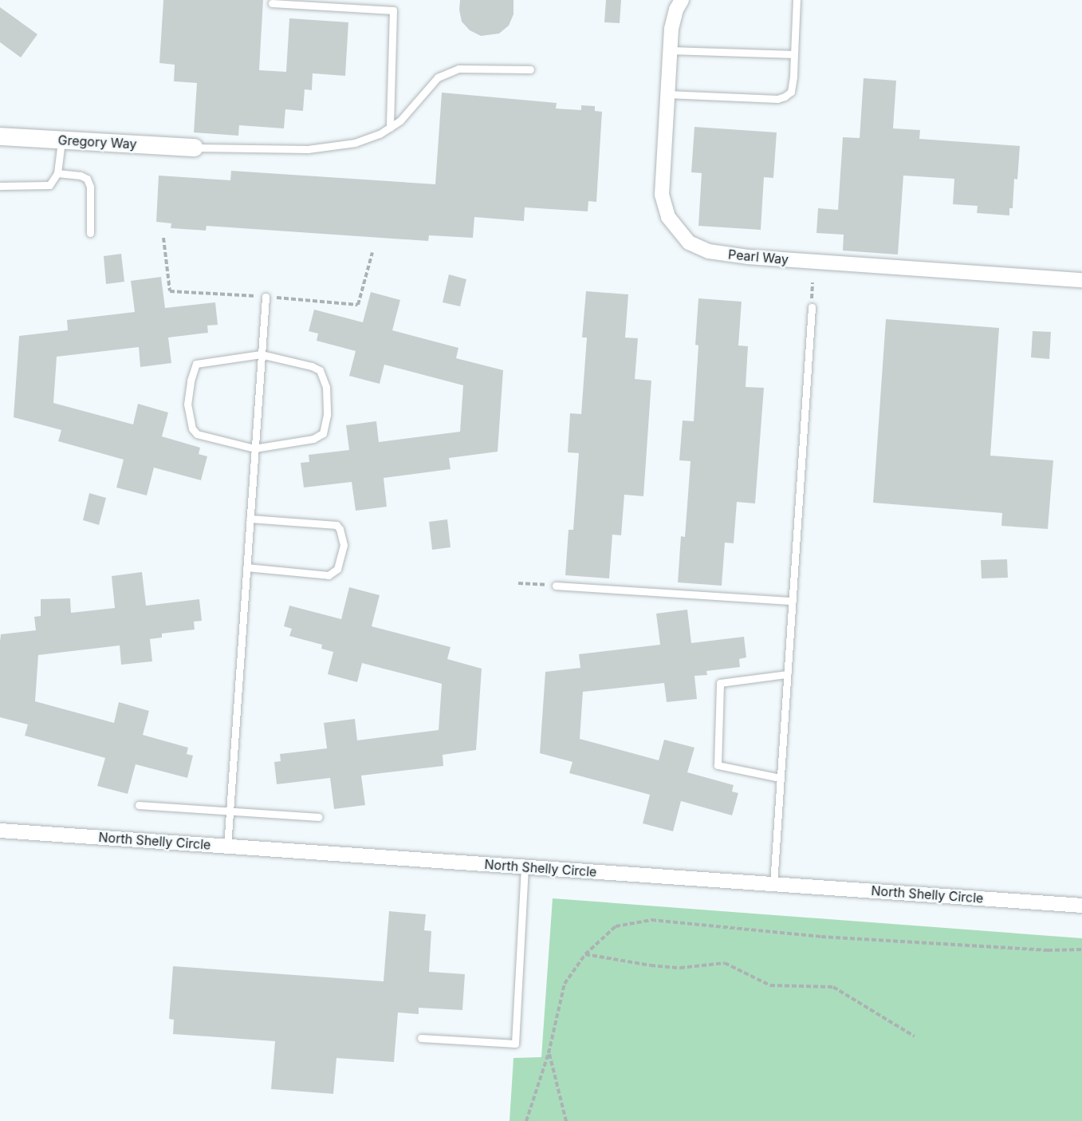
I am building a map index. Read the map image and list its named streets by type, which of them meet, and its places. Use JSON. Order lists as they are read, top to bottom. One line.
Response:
{"streets":{"street":["Gregory Way","Pearl Way","North Shelly Circle"]}}
